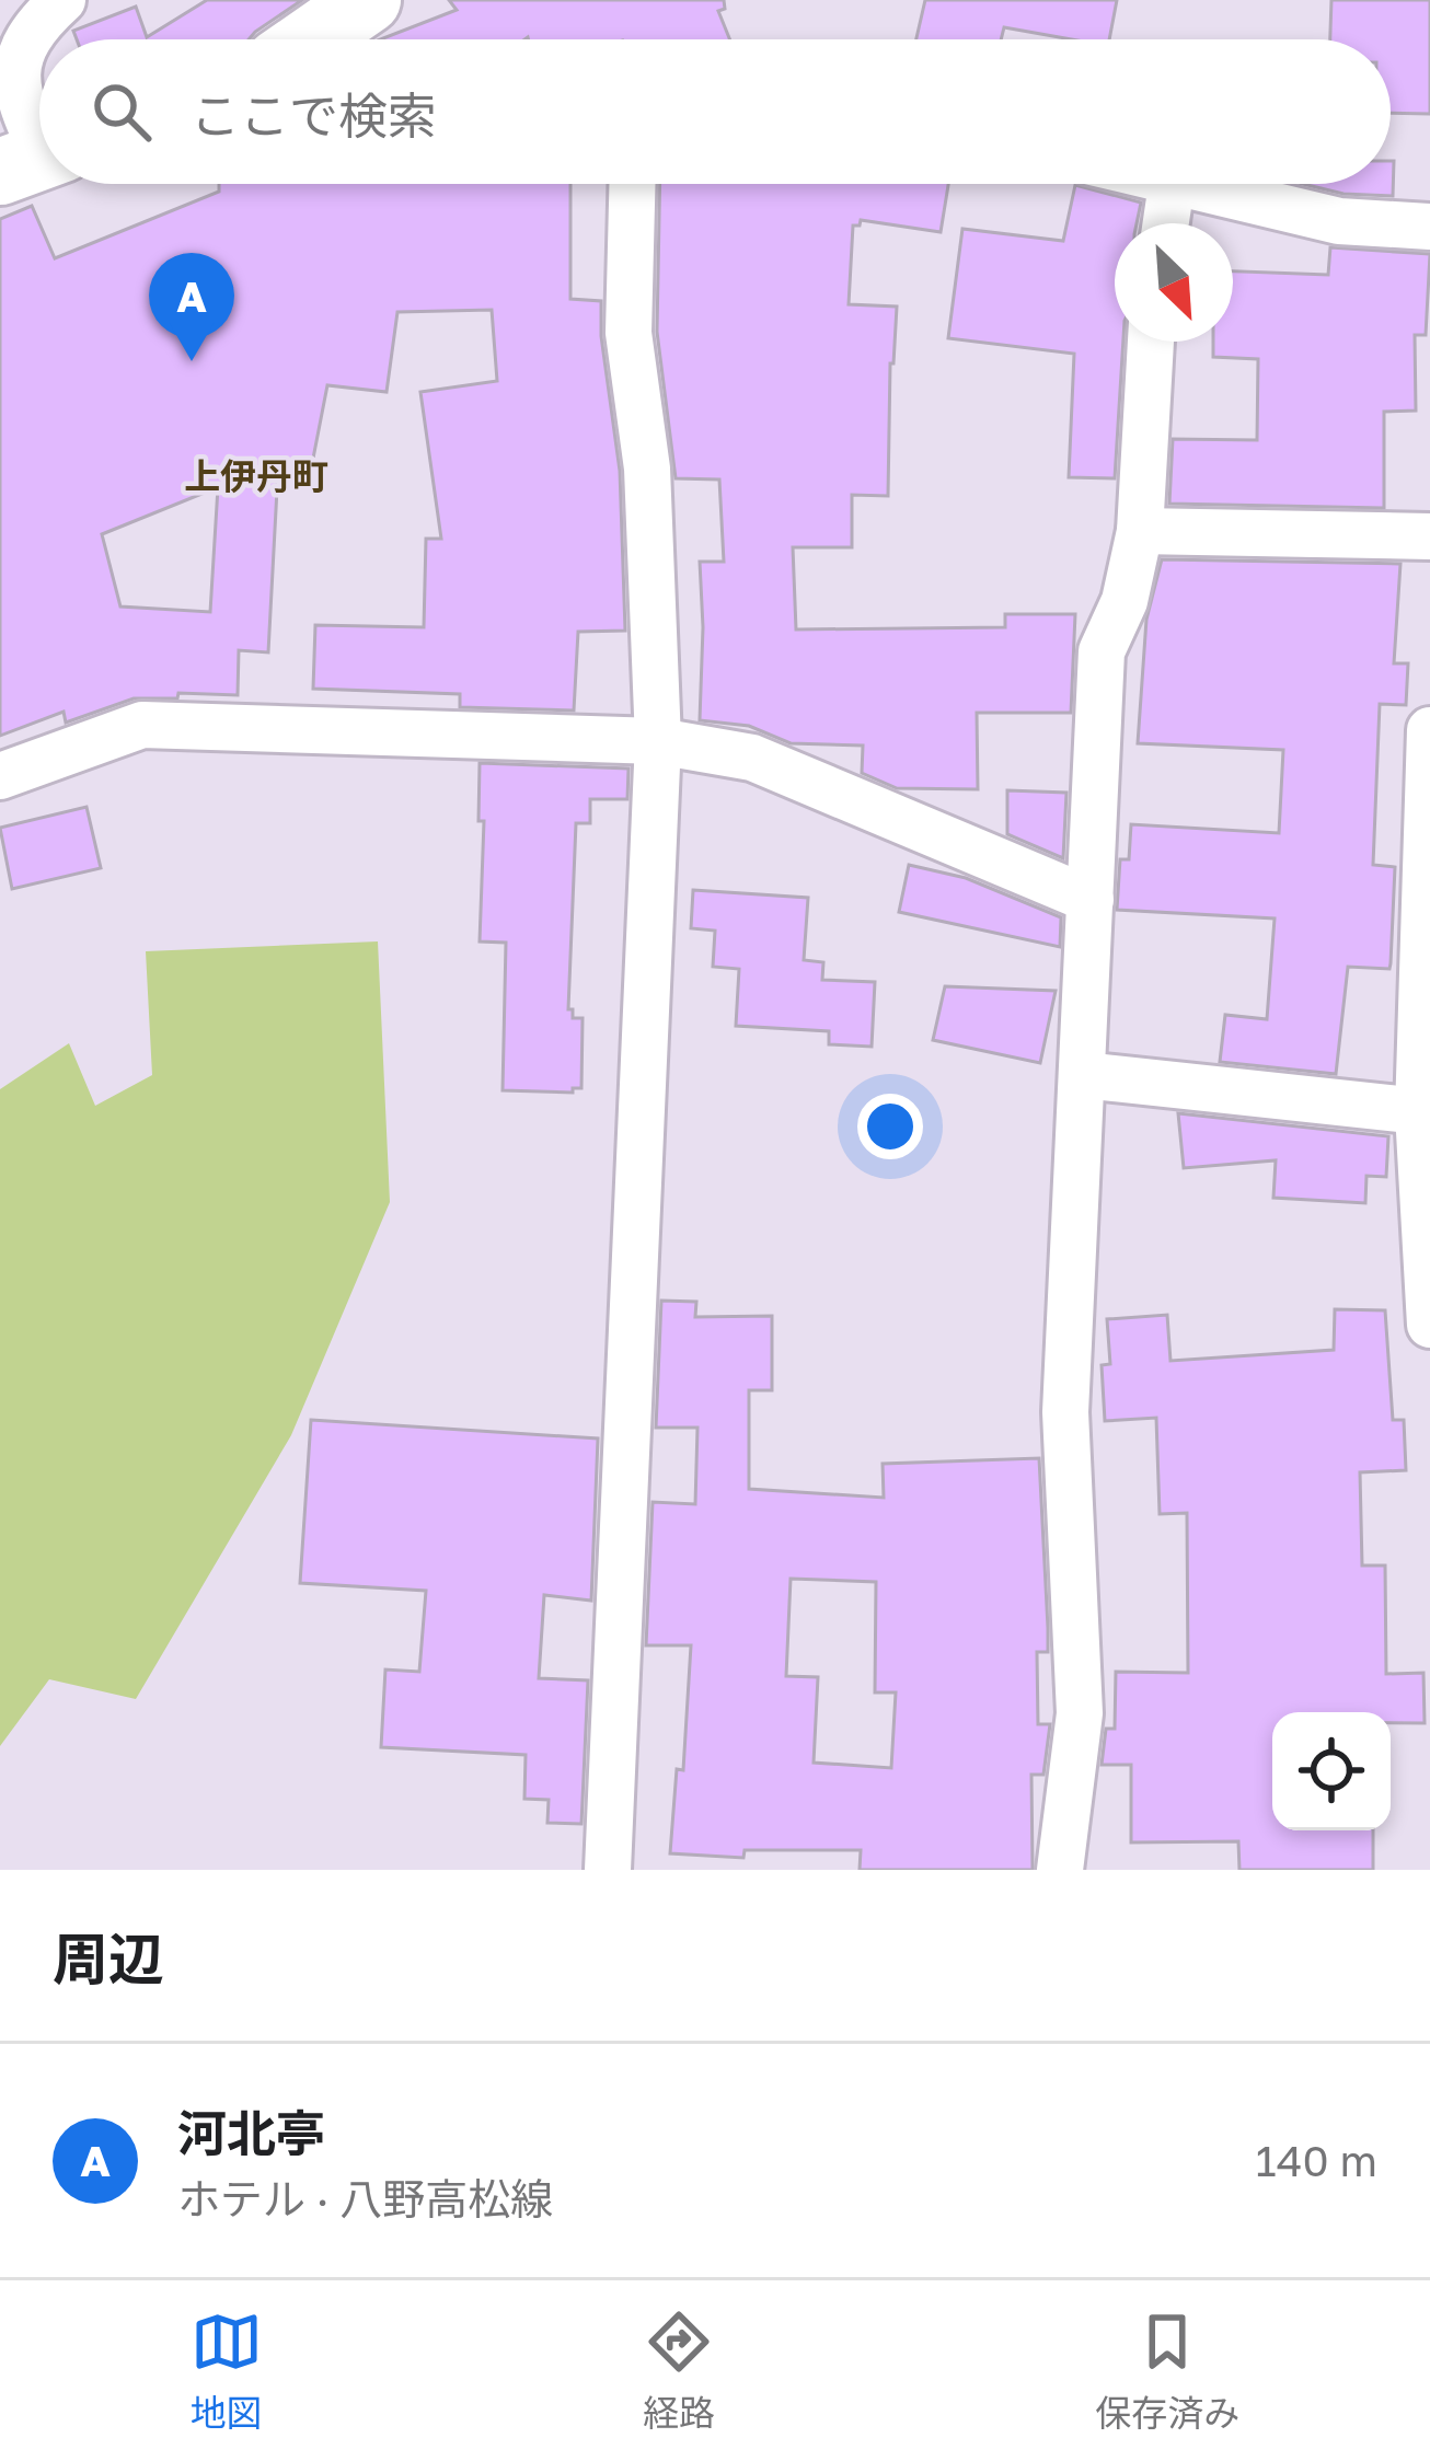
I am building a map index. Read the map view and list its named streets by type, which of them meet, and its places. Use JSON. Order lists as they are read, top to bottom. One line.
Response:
{"districts":["上伊丹町"],"north":"bottom right","page":{"search":"ここで検索","pins":"A","heading":"周辺","list":[{"mark":"A","name":"河北亭","note":"ホテル · 八野高松線","value":"140 m"}],"nav":["地図","経路","保存済み"]}}
